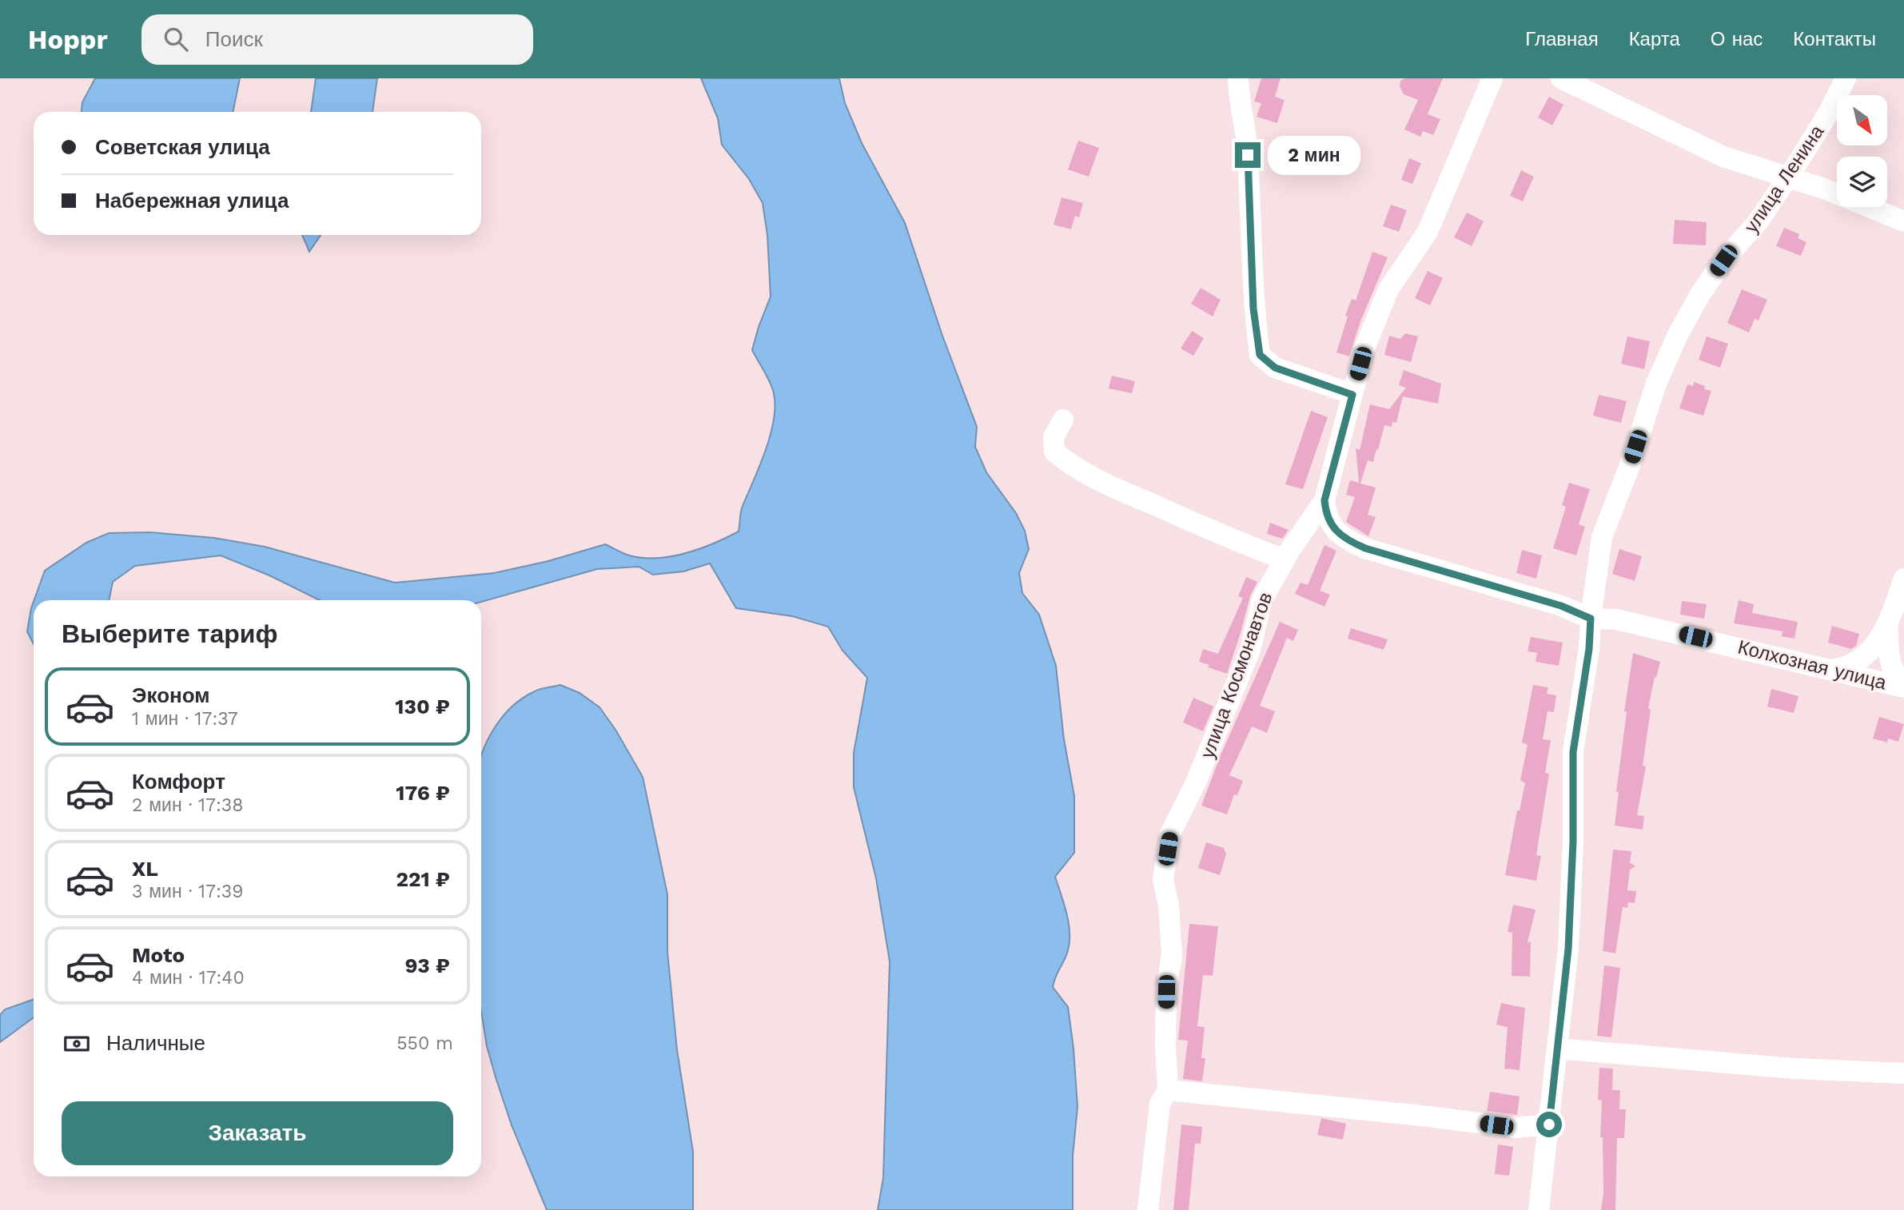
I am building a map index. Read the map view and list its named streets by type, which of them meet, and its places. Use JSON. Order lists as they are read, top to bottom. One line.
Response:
{"streets":{"street":["улица Ленина","Колхозная улица","улица Космонавтов"]},"crossings":[["улица Ленина","Колхозная улица"],["Колхозная улица","улица Космонавтов"]],"north":"bottom right","page":{"header":"Hoppr","search":"Поиск","nav":["Главная","Карта","О нас","Контакты"],"banner":["Советская улица","Набережная улица"],"bubble":"2 мин","heading":"Выберите тариф","list":[{"name":"Эконом","note":"1 мин · 17:37","value":"130 ₽"},{"name":"Комфорт","note":"2 мин · 17:38","value":"176 ₽"},{"name":"XL","note":"3 мин · 17:39","value":"221 ₽"},{"name":"Moto","note":"4 мин · 17:40","value":"93 ₽"}],"pay":["Наличные","550 m"],"buttons":"Заказать"}}
